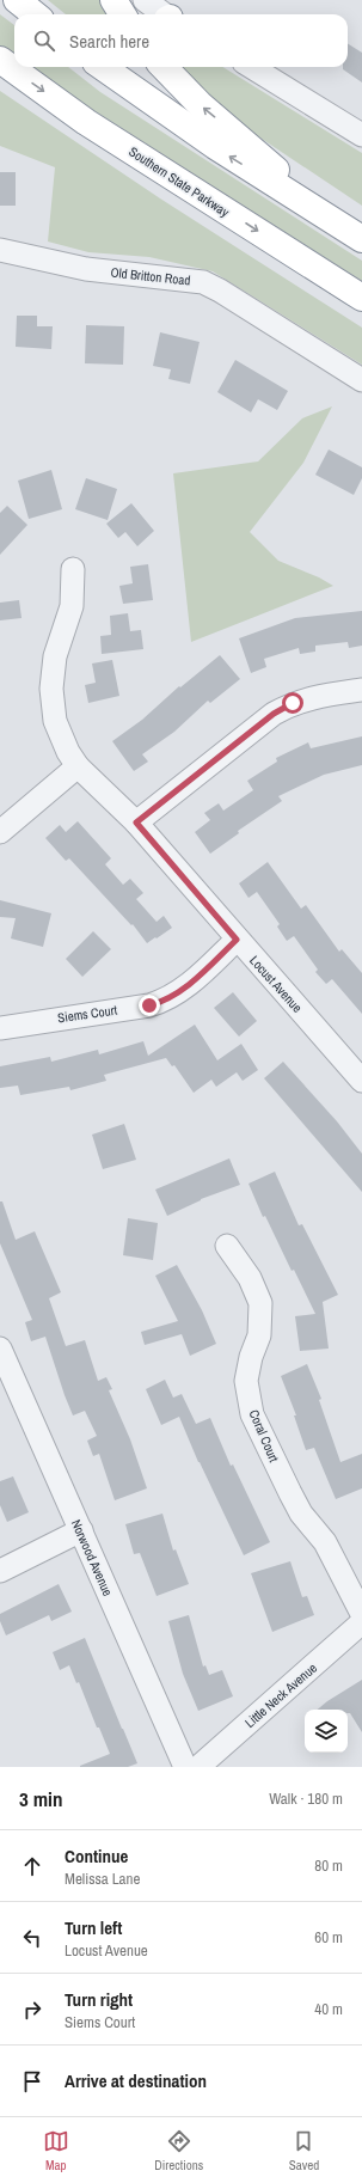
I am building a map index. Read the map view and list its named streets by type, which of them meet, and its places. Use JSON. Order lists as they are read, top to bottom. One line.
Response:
{"streets":{"highway":["Southern State Parkway"],"street":["Old Britton Road","Locust Avenue","Siems Court","Coral Court","Norwood Avenue","Little Neck Avenue"]},"crossings":[["Locust Avenue","Siems Court"]],"page":{"search":"Search here","heading":["3 min","Walk · 180 m"],"list":[["Continue","Melissa Lane","80 m"],["Turn left","Locust Avenue","60 m"],["Turn right","Siems Court","40 m"],"Arrive at destination"],"nav":["Map","Directions","Saved"]}}
